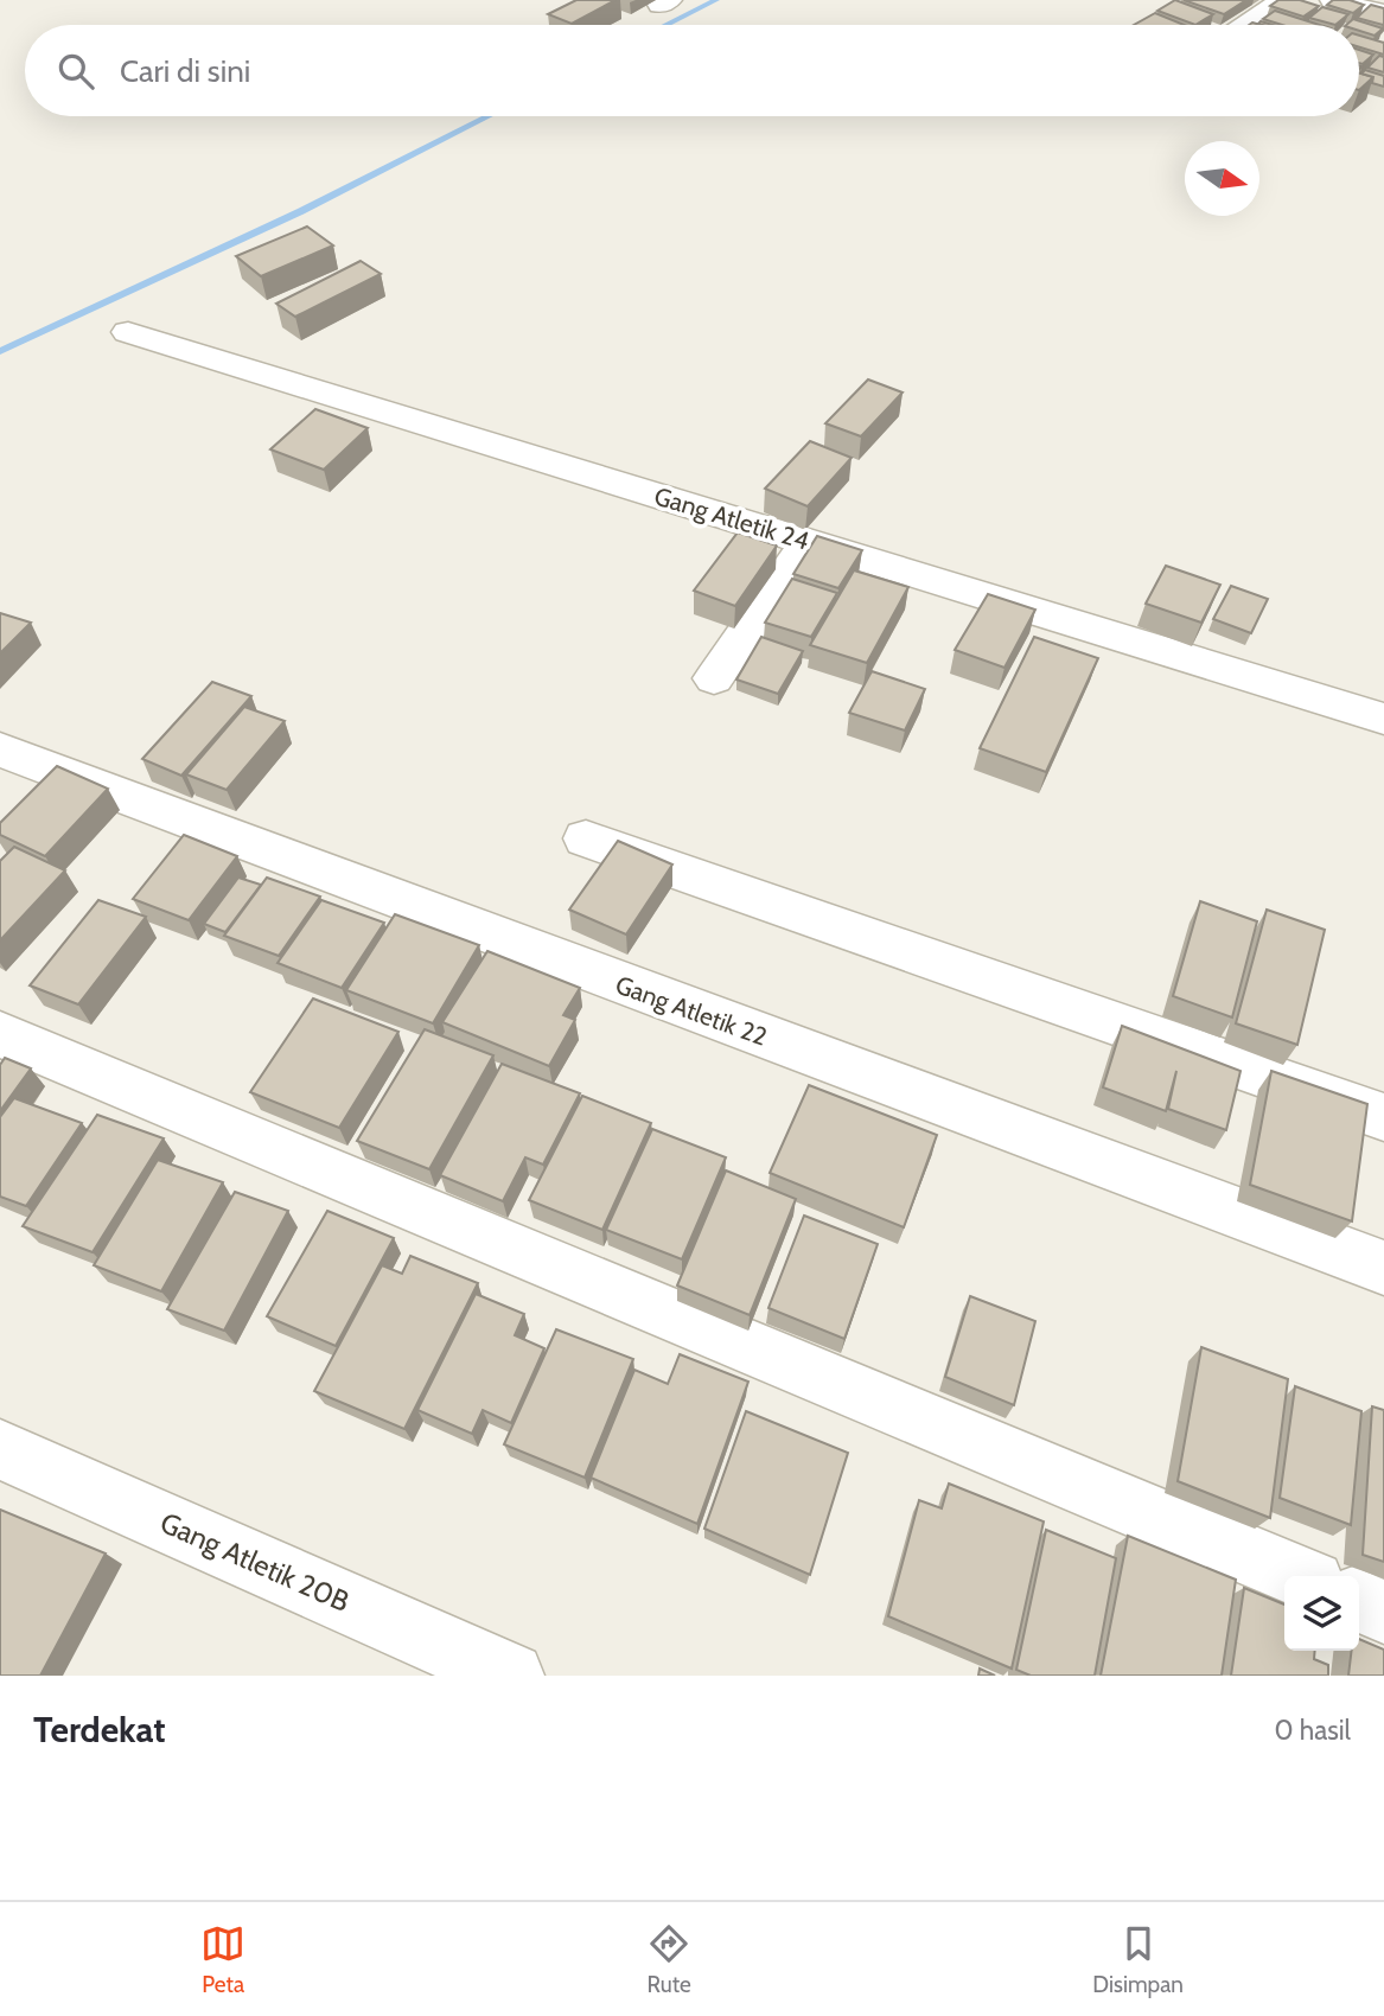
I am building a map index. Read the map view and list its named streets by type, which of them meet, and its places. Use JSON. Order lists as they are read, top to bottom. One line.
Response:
{"streets":{"street":["Gang Atletik 24","Gang Atletik 22","Gang Atletik 20B"]},"north":"right","page":{"search":"Cari di sini","heading":["Terdekat","0 hasil"],"nav":["Peta","Rute","Disimpan"]}}
